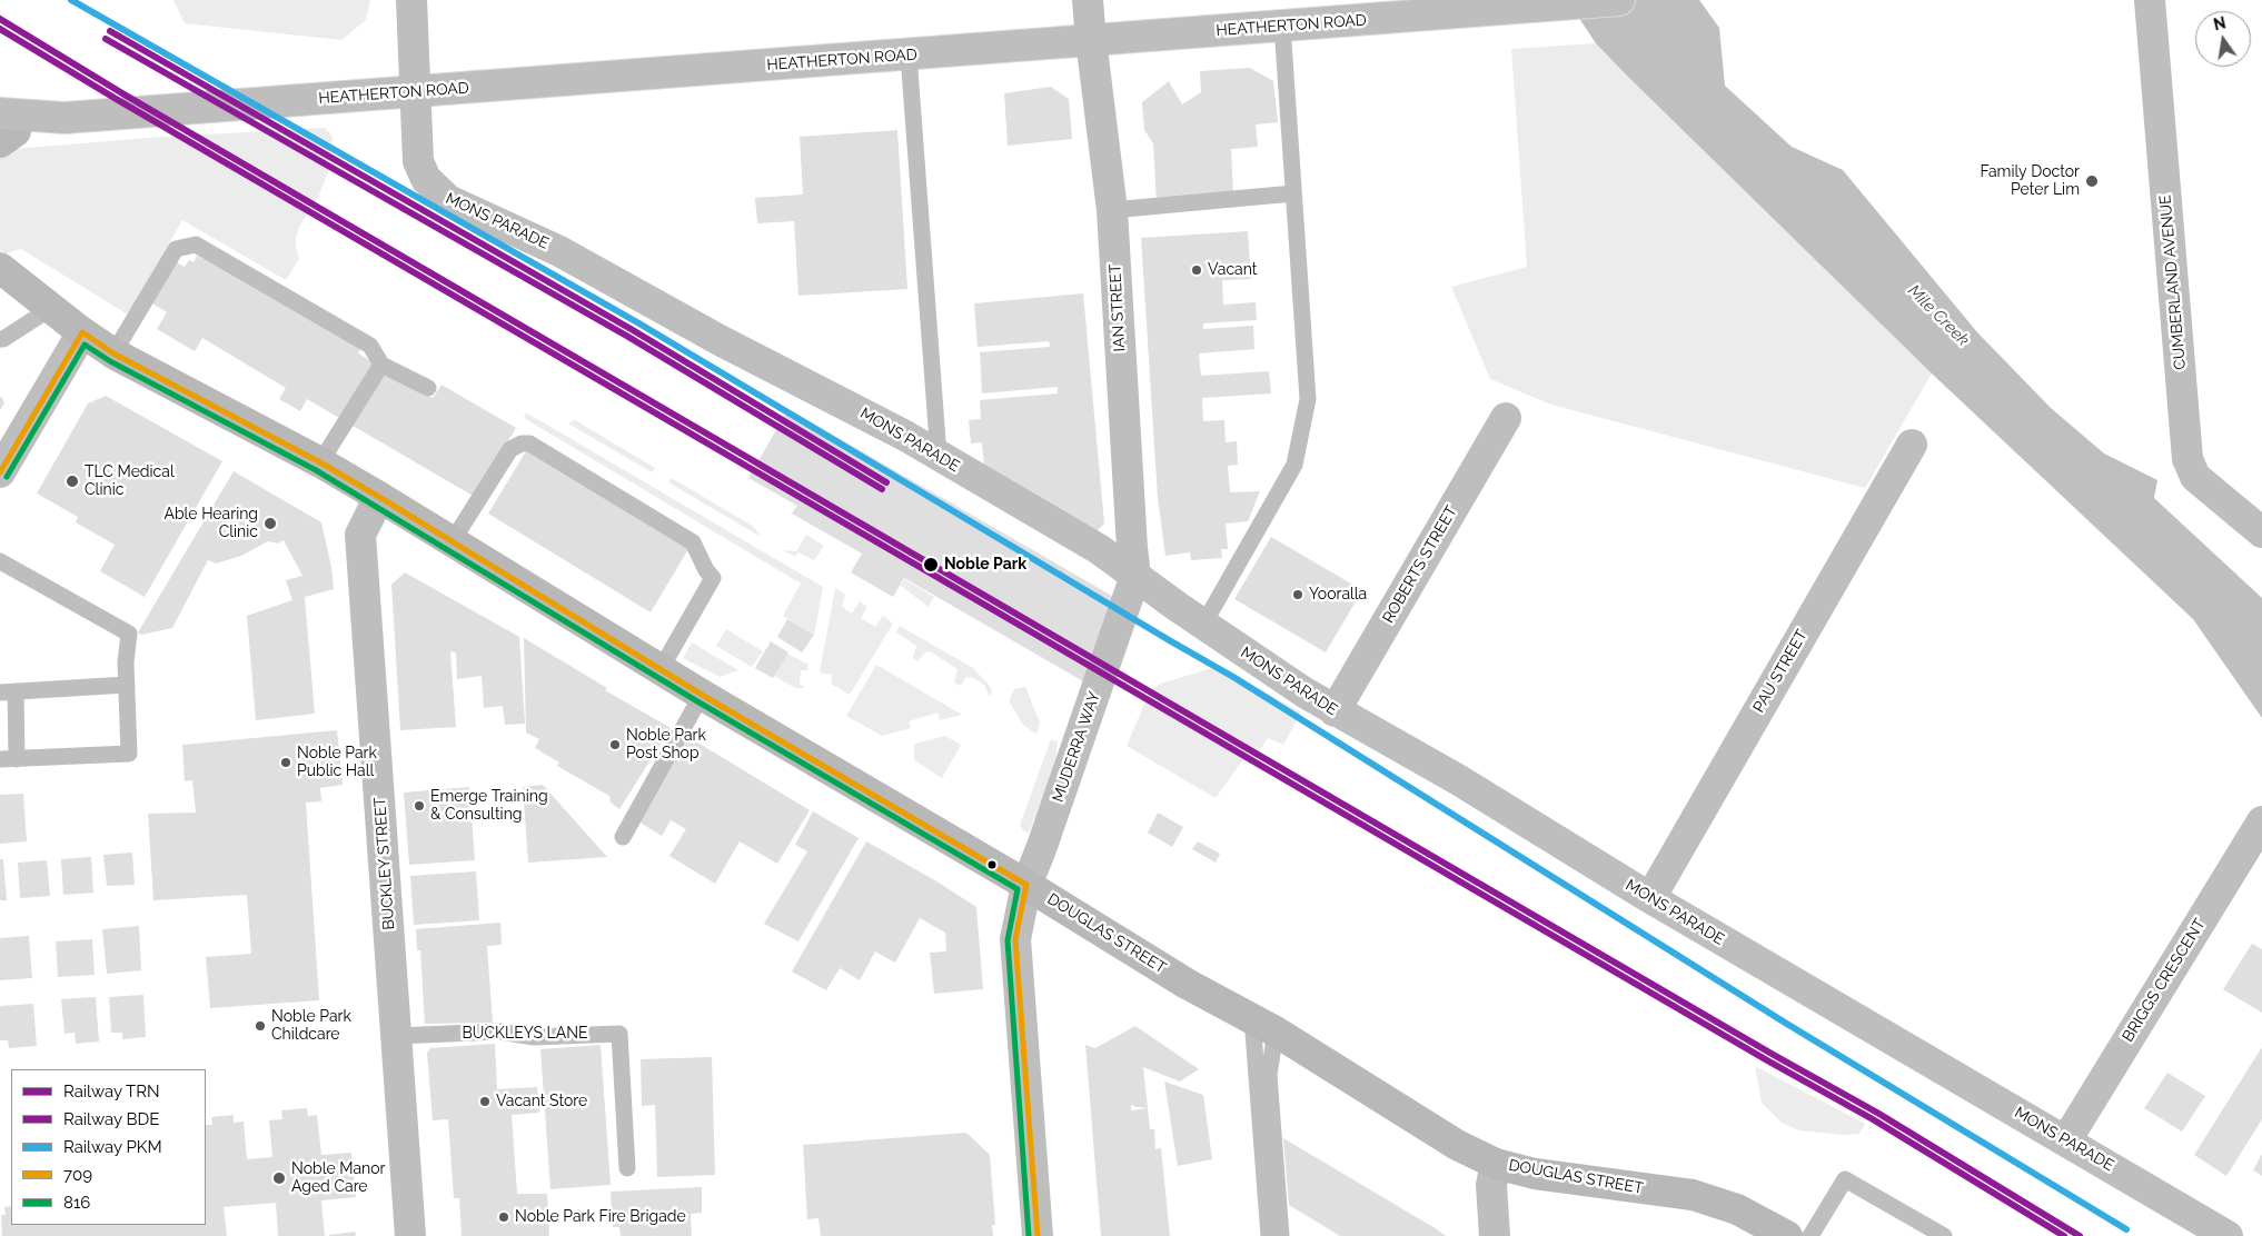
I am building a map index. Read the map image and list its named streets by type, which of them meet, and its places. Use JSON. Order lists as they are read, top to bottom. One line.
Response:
{"streets":{"main road":["DOUGLAS STREET"],"street":["HEATHERTON ROAD","MONS PARADE","CUMBERLAND AVENUE","IAN STREET","ROBERTS STREET","PAU STREET","MUDERRA WAY","BUCKLEY STREET","BRIGGS CRESCENT"],"lane":["BUCKLEYS LANE"]},"crossings":[["HEATHERTON ROAD","MONS PARADE"],["HEATHERTON ROAD","IAN STREET"],["MONS PARADE","IAN STREET"],["MONS PARADE","ROBERTS STREET"],["MONS PARADE","PAU STREET"],["MONS PARADE","MUDERRA WAY"],["MONS PARADE","BRIGGS CRESCENT"],["IAN STREET","MUDERRA WAY"],["MUDERRA WAY","DOUGLAS STREET"],["BUCKLEY STREET","DOUGLAS STREET"],["BUCKLEY STREET","BUCKLEYS LANE"]],"water":["Mile Creek"],"places":["Family Doctor Peter Lim","Vacant","TLC Medical Clinic","Able Hearing Clinic","Noble Park","Yooralla","Noble Park Post Shop","Noble Park Public Hall","Emerge Training & Consulting","Noble Park Childcare","Vacant Store","Noble Manor Aged Care","Noble Park Fire Brigade"],"lines":["rail line PKM","rail line TRN","rail line BDE","transit line 709","transit line 816"],"legend":["Railway TRN","Railway BDE","Railway PKM","709","816"],"north":"top"}
